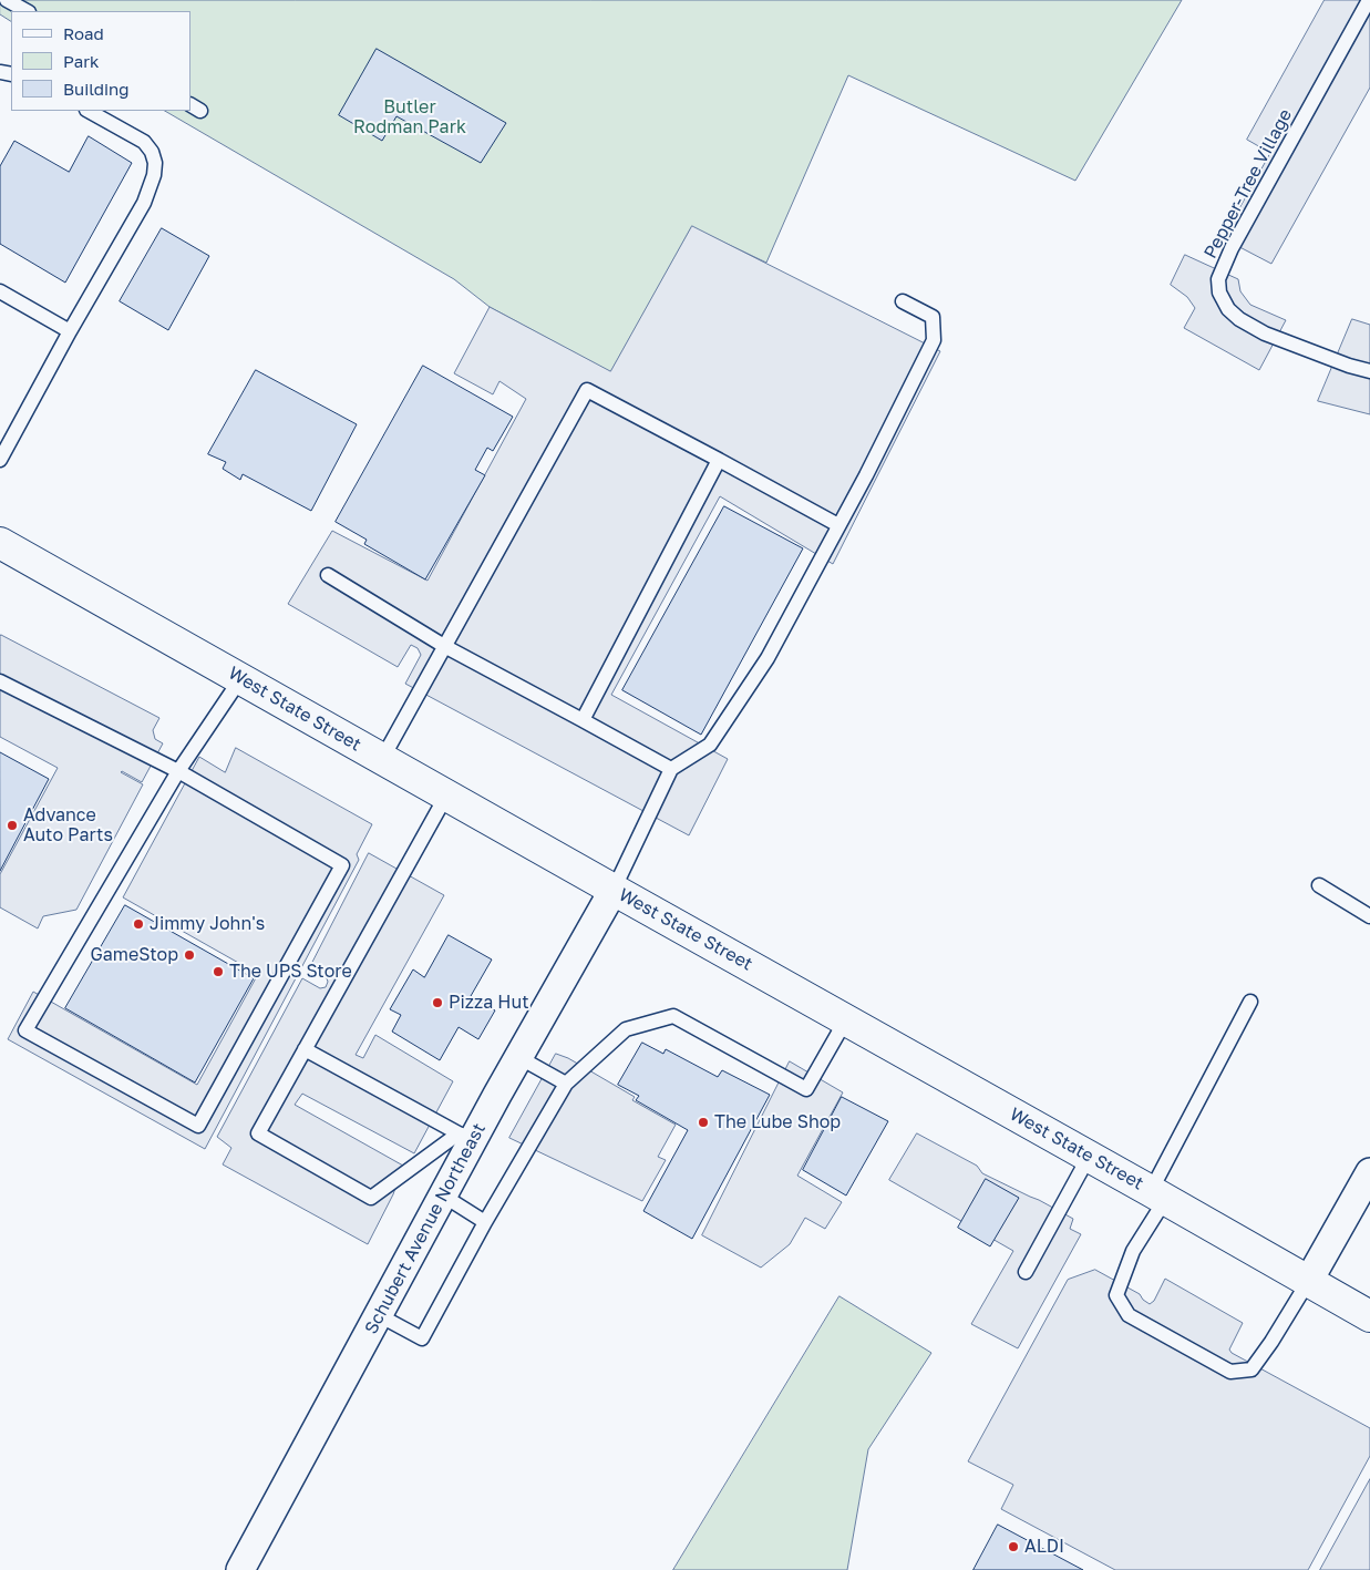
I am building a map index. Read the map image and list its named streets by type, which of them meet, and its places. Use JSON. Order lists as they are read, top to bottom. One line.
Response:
{"streets":{"highway":["West State Street"],"street":["Schubert Avenue Northeast"],"lane":["Pepper-Tree Village"]},"crossings":[["West State Street","Schubert Avenue Northeast"]],"parks":["Butler Rodman Park"],"places":["Advance Auto Parts","Jimmy John's","GameStop","The UPS Store","Pizza Hut","The Lube Shop","ALDI"],"legend":["Road","Park","Building"]}
